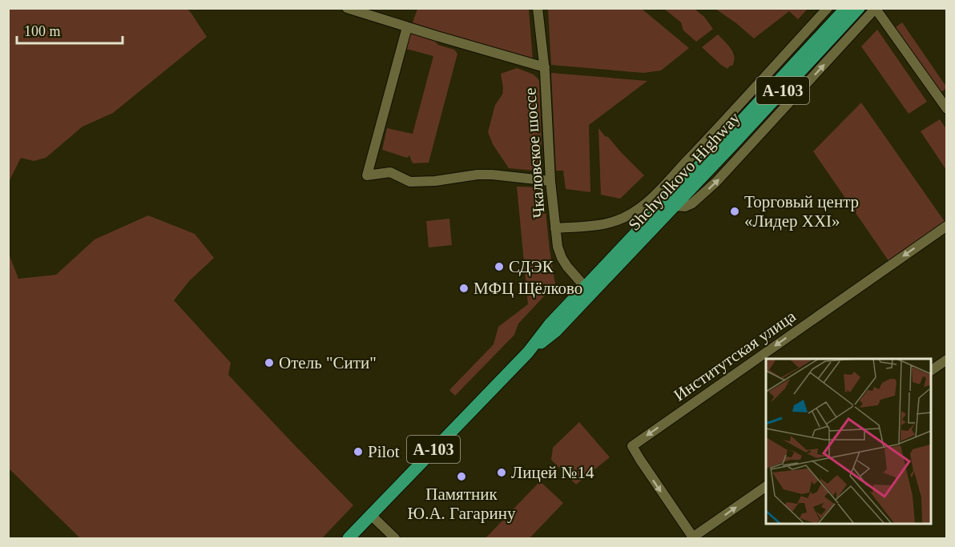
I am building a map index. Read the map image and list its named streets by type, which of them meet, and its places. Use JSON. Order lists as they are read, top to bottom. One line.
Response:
{"streets":{"main road":["А-103","Shchyolkovo Highway"],"street":["Чкаловское шоссе","Институтская улица"]},"crossings":[["А-103","Чкаловское шоссе"],["А-103","Shchyolkovo Highway"],["Чкаловское шоссе","Shchyolkovo Highway"]],"one_way":["Институтская улица"],"places":["Торговый центр «Лидер XXI»","СДЭК","МФЦ Щёлково","Отель \"Сити\"","Pilot","Лицей №14","Памятник Ю.А. Гагарину"],"scale_bar":"100 m"}
